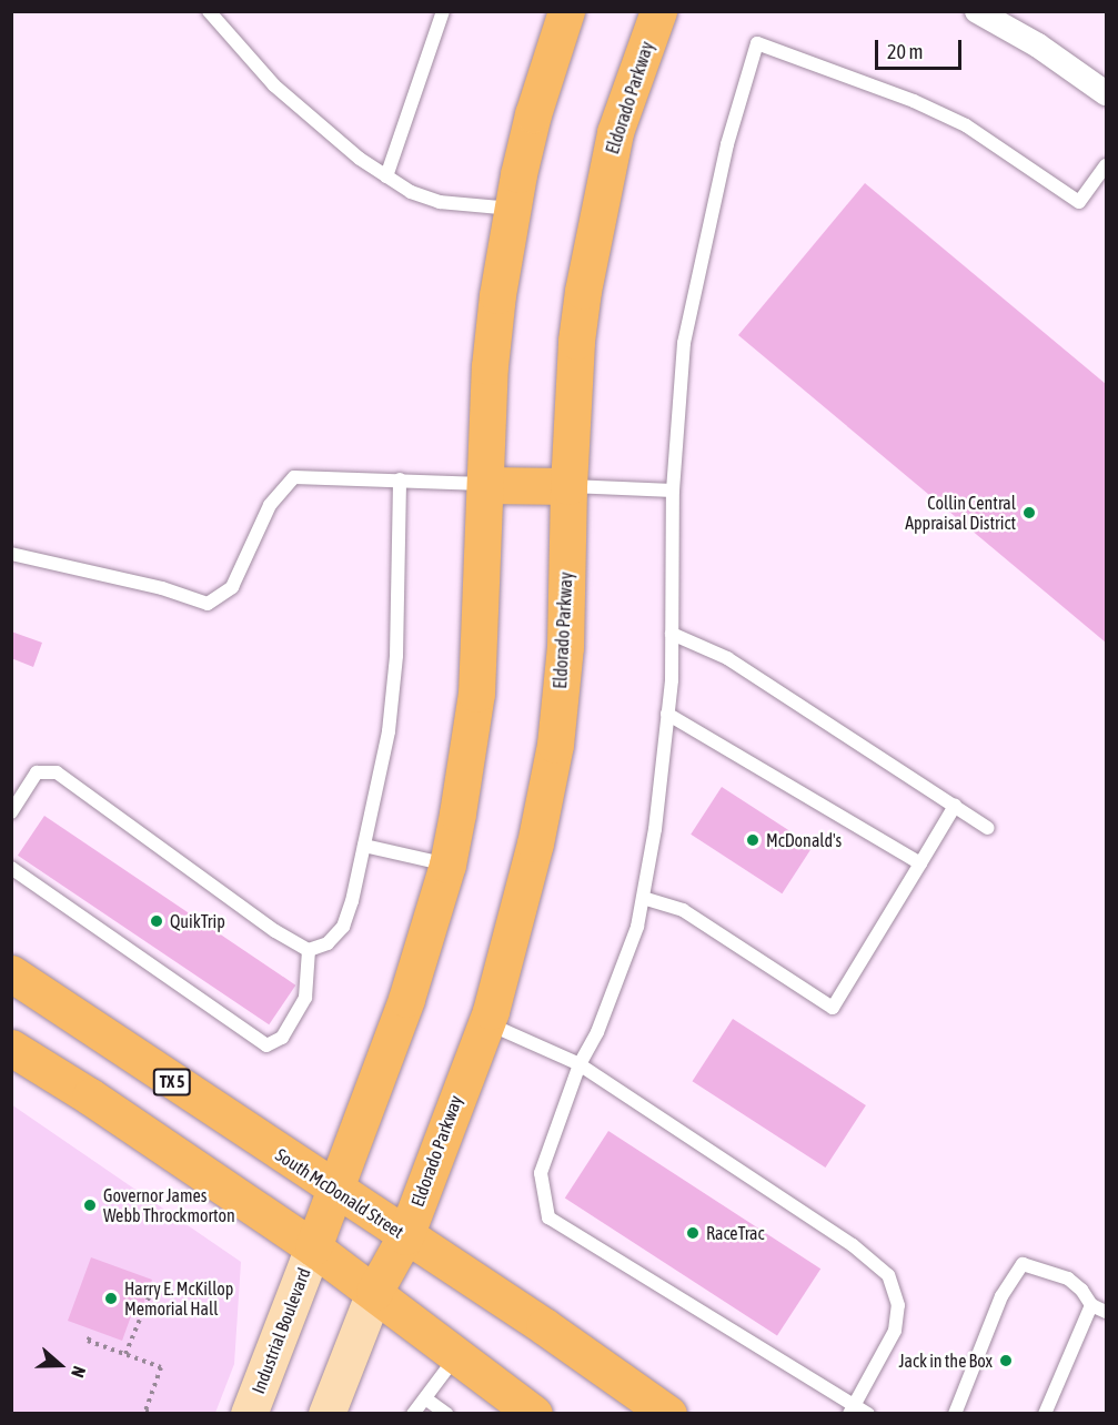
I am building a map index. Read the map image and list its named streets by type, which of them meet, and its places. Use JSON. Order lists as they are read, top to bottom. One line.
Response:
{"streets":{"main road":["Eldorado Parkway","TX 5","South McDonald Street","Industrial Boulevard"]},"crossings":[["Eldorado Parkway","South McDonald Street"]],"places":["Collin Central Appraisal District","McDonald's","QuikTrip","Governor James Webb Throckmorton","RaceTrac","Harry E. McKillop Memorial Hall","Jack in the Box"],"scale_bar":"20 m","north":"right"}
